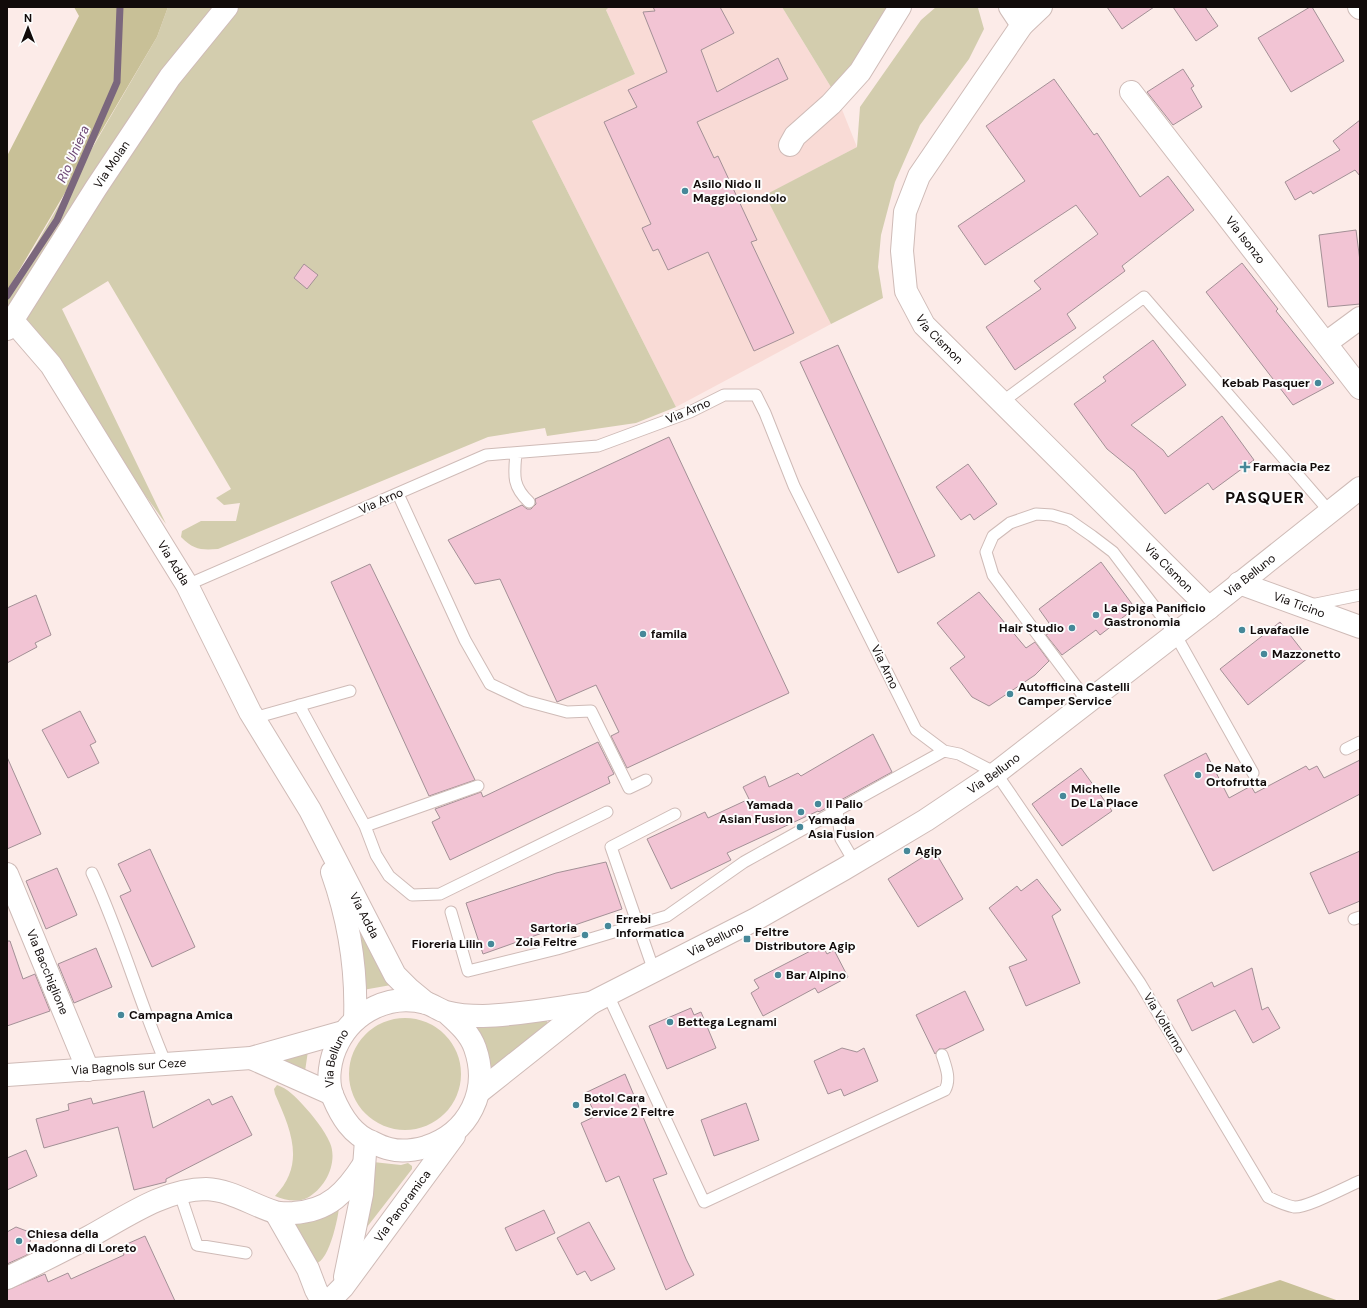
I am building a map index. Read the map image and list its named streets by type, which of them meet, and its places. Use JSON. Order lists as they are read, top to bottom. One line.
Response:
{"streets":{"street":["Via Molan","Via Isonzo","Via Cismon","Via Adda","Via Belluno","Via Ticino","Via Bacchiglione","Via Bagnols sur Ceze","Via Panoramica"],"lane":["Via Arno","Via Volturno"]},"crossings":[["Via Molan","Via Adda"],["Via Cismon","Via Belluno"],["Via Arno","Via Adda"],["Via Arno","Via Belluno"],["Via Arno","Via Volturno"],["Via Adda","Via Belluno"],["Via Adda","Via Bagnols sur Ceze"],["Via Belluno","Via Ticino"],["Via Belluno","Via Volturno"],["Via Belluno","Via Bagnols sur Ceze"],["Via Belluno","Via Panoramica"],["Via Bacchiglione","Via Bagnols sur Ceze"]],"districts":["PASQUER"],"water":["Rio Uniera"],"places":{"other":["Asilo Nido Il Maggiociondolo","Kebab Pasquer","La Spiga Panificio Gastronomia","Hair Studio","Lavafacile","famila","Mazzonetto","Autofficina Castelli Camper Service","De Nato Ortofrutta","Michelle De La Place","Il Palio","Yamada Asian Fusion","Yamada Asia Fusion","Agip","Errebi Informatica","Sartoria Zoia Feltre","Fioreria Lilin","Bar Alpino","Campagna Amica","Bettega Legnami","Botol Cara Service 2 Feltre","Chiesa della Madonna di Loreto"],"health":["Farmacia Pez"],"transit":["Feltre Distributore Agip"]},"north":"top"}
